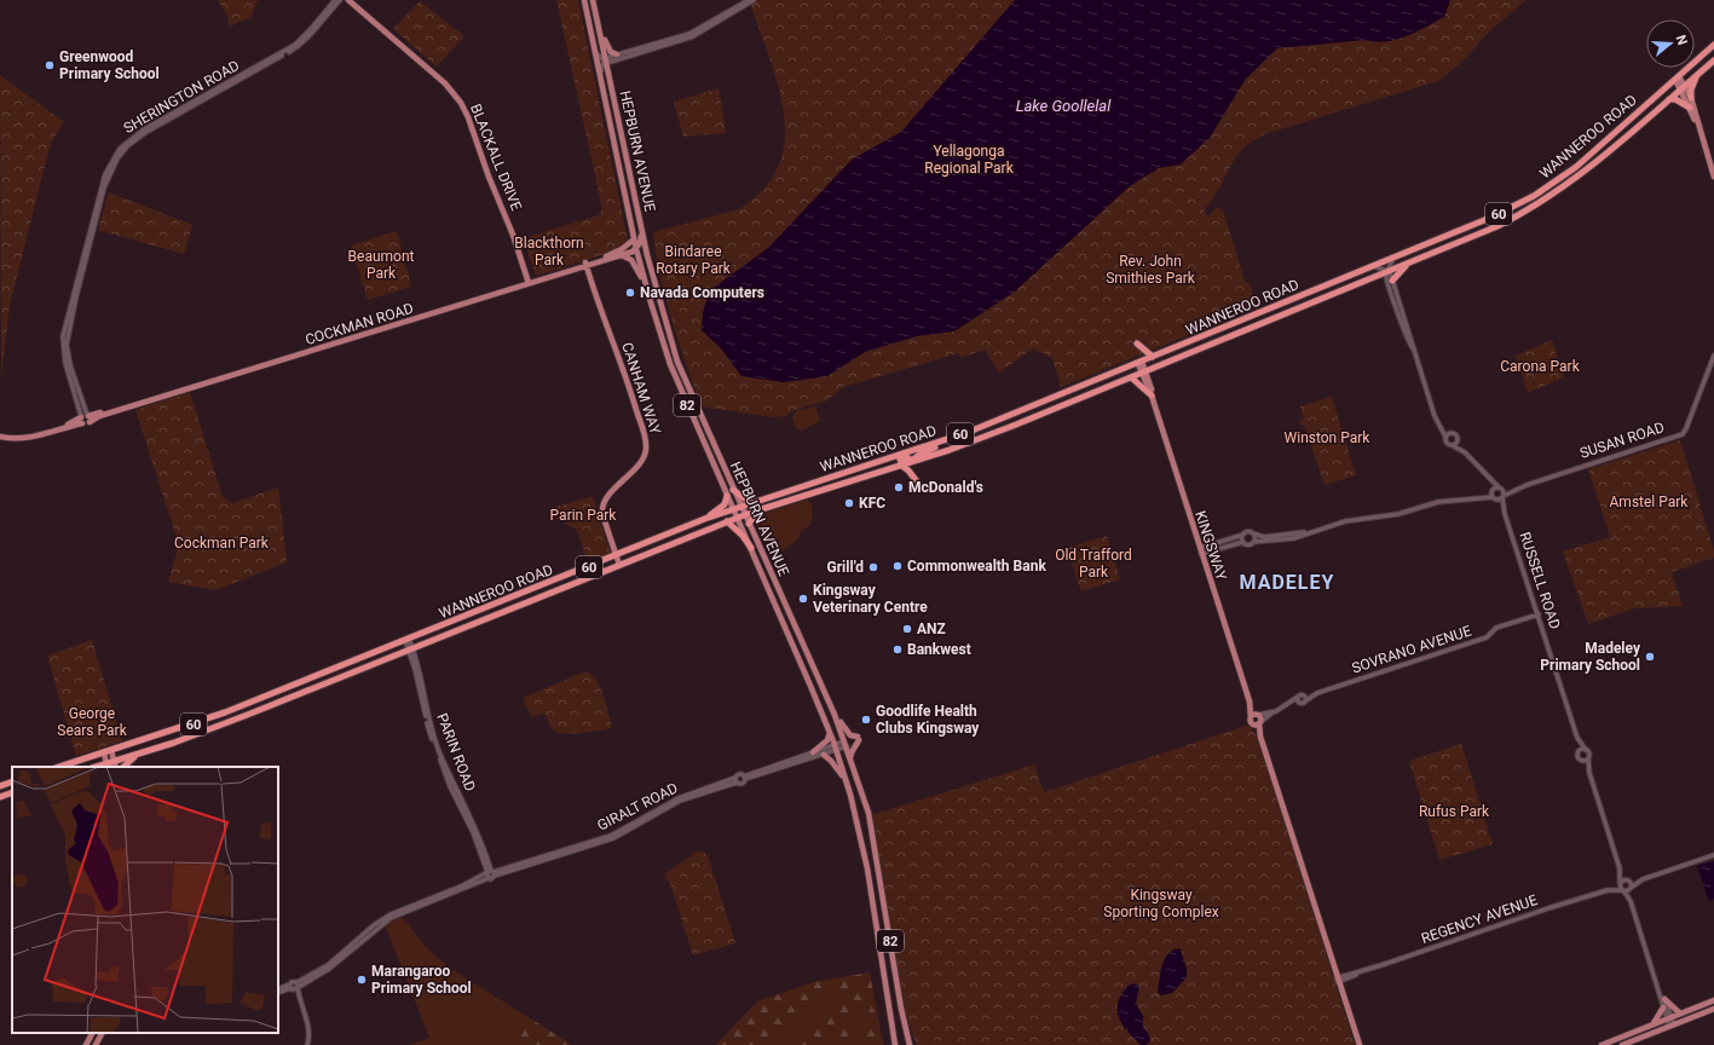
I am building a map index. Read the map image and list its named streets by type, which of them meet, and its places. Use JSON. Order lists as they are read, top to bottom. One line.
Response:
{"streets":{"highway":["WANNEROO ROAD","60"],"main road":["HEPBURN AVENUE","BLACKALL DRIVE","COCKMAN ROAD","CANHAM WAY","82","KINGSWAY"],"street":["SHERINGTON ROAD","SUSAN ROAD","RUSSELL ROAD","SOVRANO AVENUE","PARIN ROAD","GIRALT ROAD","REGENCY AVENUE"]},"crossings":[["SHERINGTON ROAD","COCKMAN ROAD"],["WANNEROO ROAD","HEPBURN AVENUE"],["WANNEROO ROAD","CANHAM WAY"],["WANNEROO ROAD","KINGSWAY"],["WANNEROO ROAD","PARIN ROAD"],["HEPBURN AVENUE","COCKMAN ROAD"],["BLACKALL DRIVE","COCKMAN ROAD"],["COCKMAN ROAD","CANHAM WAY"],["SUSAN ROAD","RUSSELL ROAD"],["KINGSWAY","REGENCY AVENUE"],["RUSSELL ROAD","SOVRANO AVENUE"],["PARIN ROAD","GIRALT ROAD"]],"districts":["MADELEY"],"water":["Lake Goollelal"],"parks":["Yellagonga Regional Park","Blackthorn Park","Bindaree Rotary Park","Beaumont Park","Rev. John Smithies Park","Carona Park","Winston Park","Amstel Park","Parin Park","Cockman Park","Old Trafford Park","George Sears Park","Rufus Park","Kingsway Sporting Complex"],"places":["Greenwood Primary School","Navada Computers","McDonald's","KFC","Commonwealth Bank","Grill'd","Kingsway Veterinary Centre","ANZ","Bankwest","Madeley Primary School","Goodlife Health Clubs Kingsway","Marangaroo Primary School"],"north":"right"}
